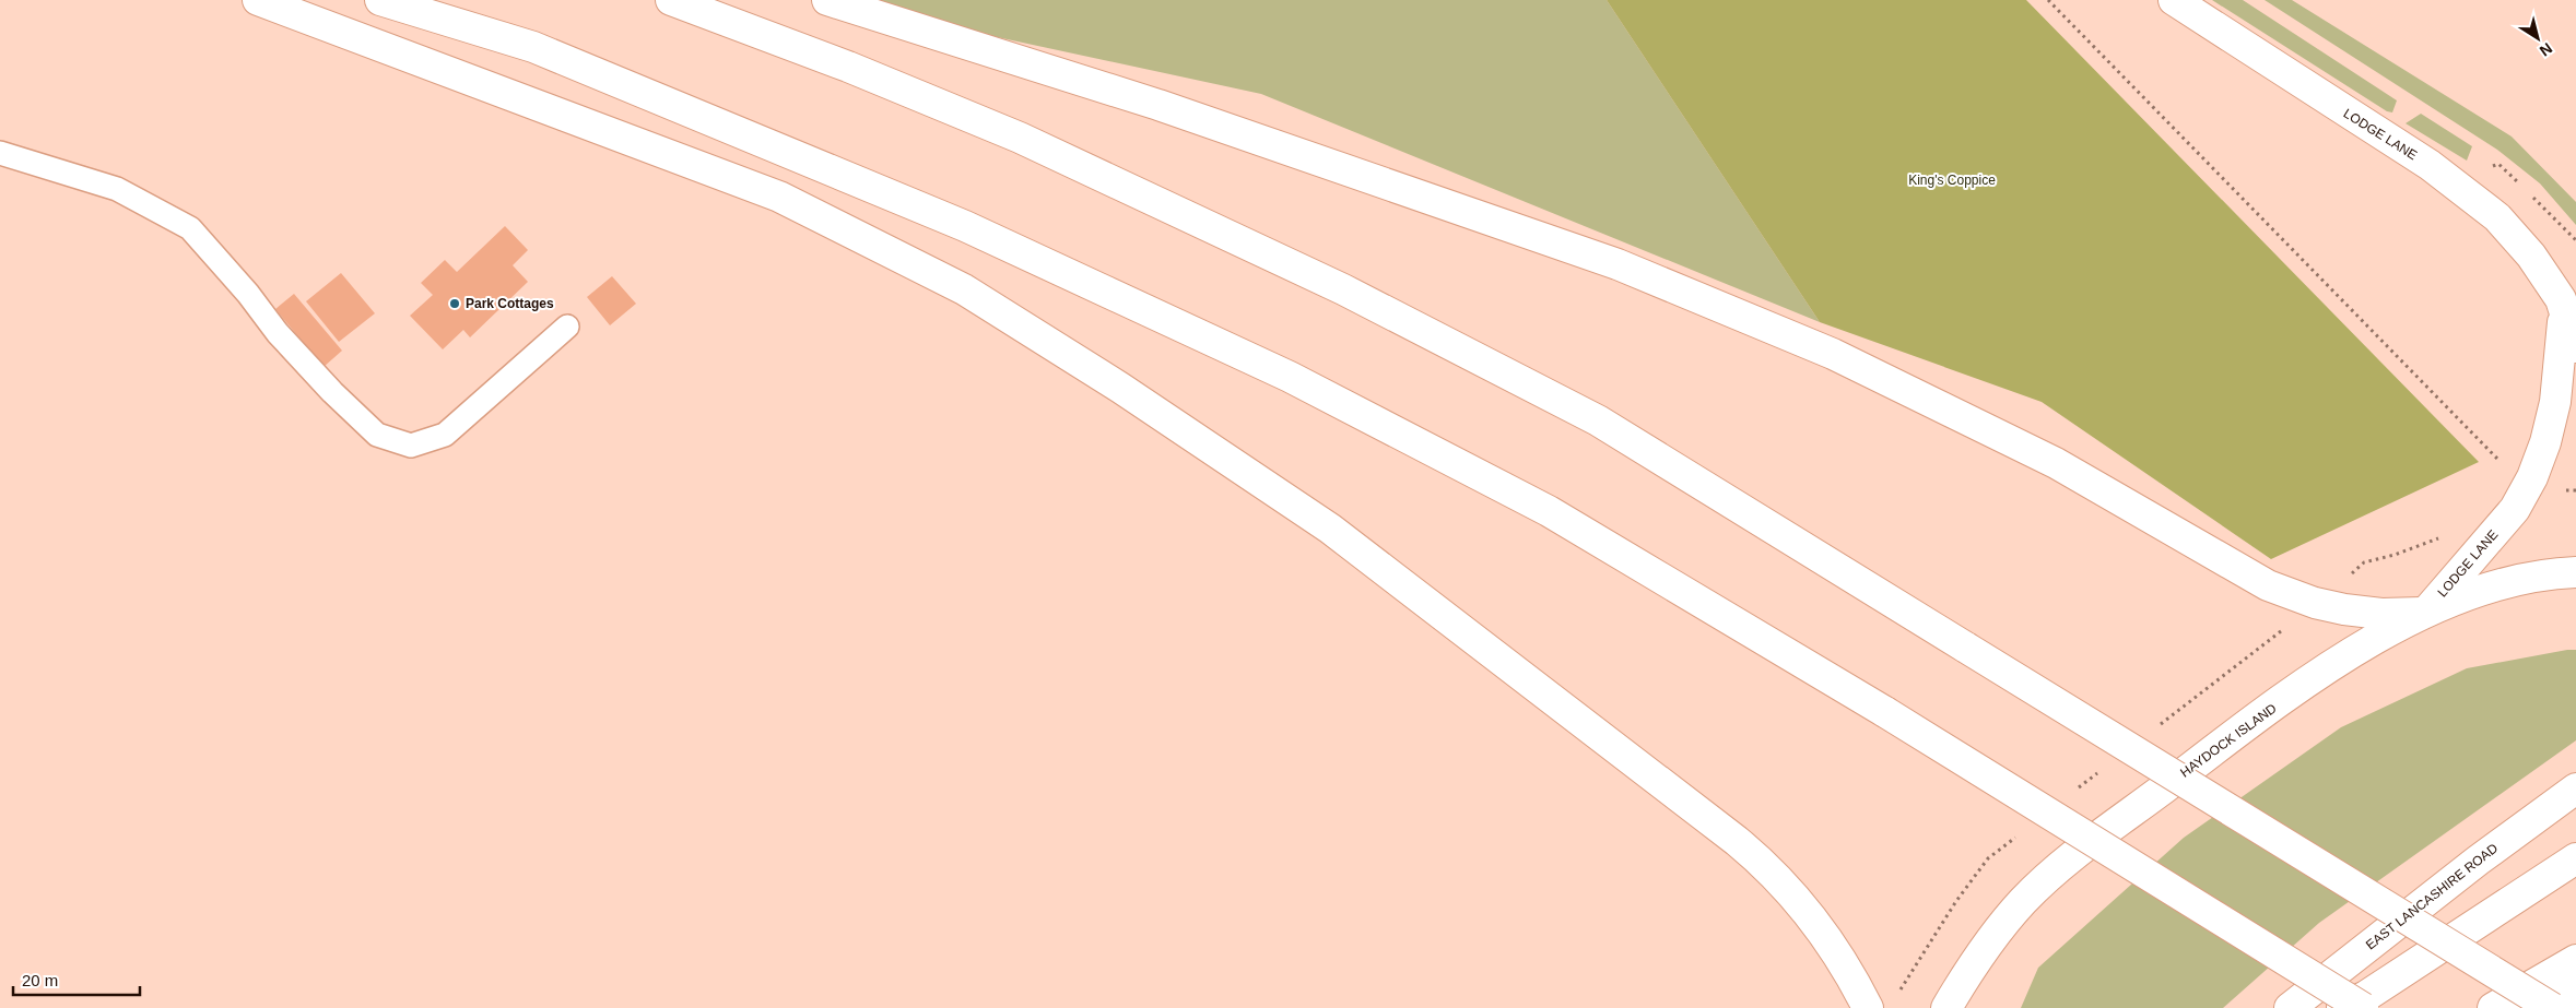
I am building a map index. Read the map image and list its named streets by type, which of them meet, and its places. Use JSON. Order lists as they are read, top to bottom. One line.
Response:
{"streets":{"main road":["LODGE LANE","HAYDOCK ISLAND","EAST LANCASHIRE ROAD"]},"crossings":[["LODGE LANE","HAYDOCK ISLAND"]],"parks":["King's Coppice"],"places":["Park Cottages"],"scale_bar":"20 m","north":"bottom right"}
